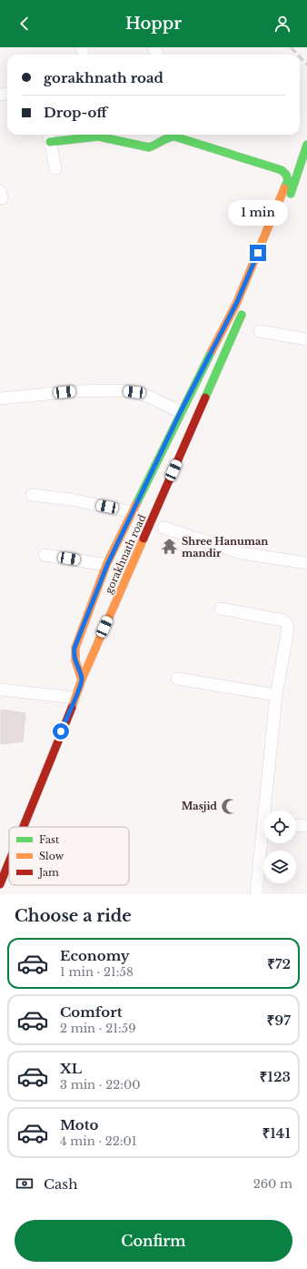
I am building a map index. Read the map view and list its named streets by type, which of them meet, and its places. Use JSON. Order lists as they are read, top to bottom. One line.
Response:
{"streets":{"street":["gorakhnath road"]},"places":{"temple":["Shree Hanuman mandir"],"mosque":["Masjid"]},"legend":["Fast","Slow","Jam"],"page":{"header":"Hoppr","banner":["gorakhnath road","Drop-off"],"bubble":"1 min","heading":"Choose a ride","list":[{"name":"Economy","note":"1 min · 21:58","value":"₹72"},{"name":"Comfort","note":"2 min · 21:59","value":"₹97"},{"name":"XL","note":"3 min · 22:00","value":"₹123"},{"name":"Moto","note":"4 min · 22:01","value":"₹141"}],"pay":["Cash","260 m"],"buttons":"Confirm"}}
